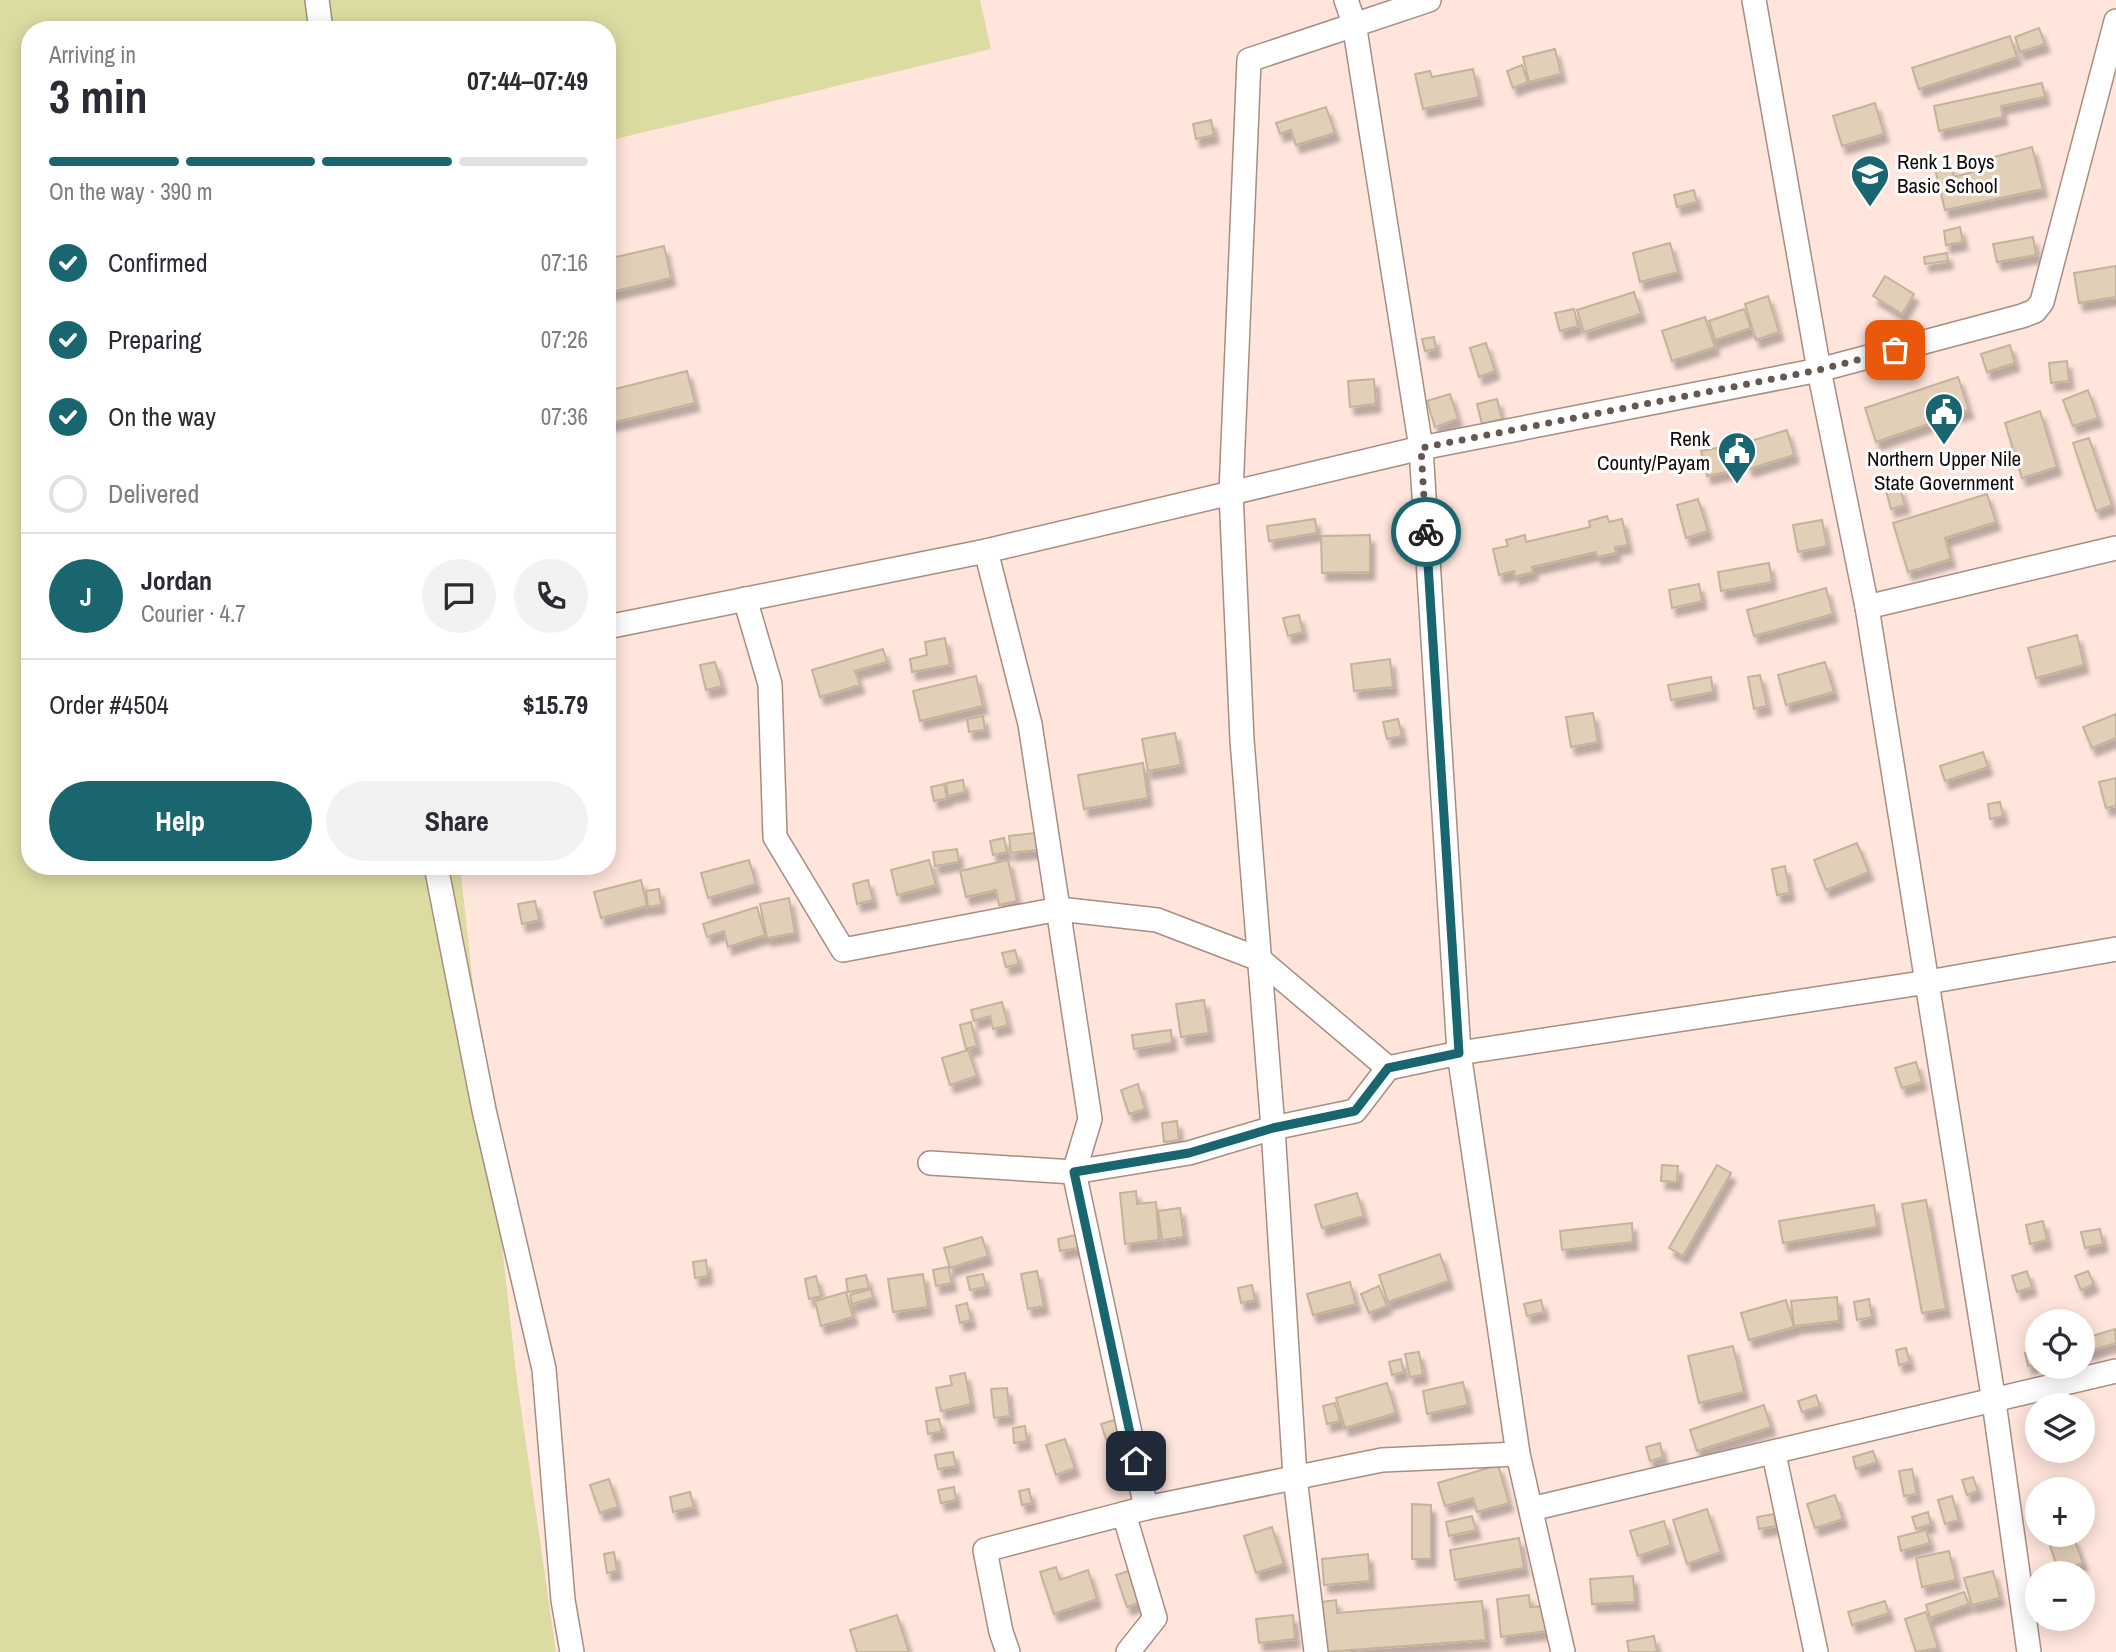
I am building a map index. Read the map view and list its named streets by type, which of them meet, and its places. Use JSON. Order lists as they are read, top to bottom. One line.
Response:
{"places":{"school or university":["Renk 1 Boys Basic School"],"public building":["Northern Upper Nile State Government","Renk County/Payam"]},"page":{"heading":["3 min","Arriving in","07:44–07:49"],"panel":["Jordan","Courier · 4.7","Order #4504","$15.79"],"bar":"On the way · 390 m","list":[["Confirmed","07:16"],["Preparing","07:26"],["On the way","07:36"],"Delivered"],"round":"J","buttons":["Help","Share"],"map_buttons":["+","−"]}}
